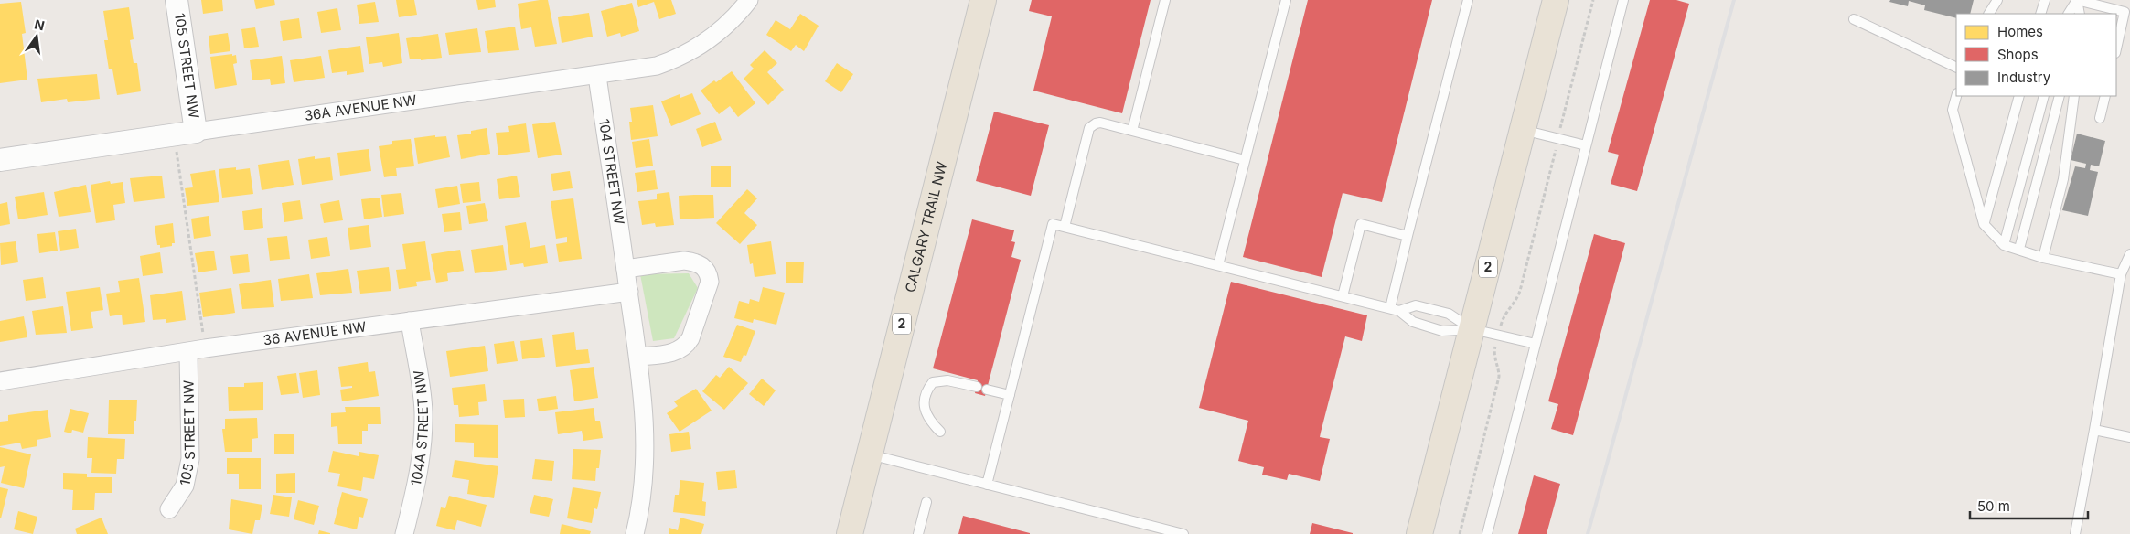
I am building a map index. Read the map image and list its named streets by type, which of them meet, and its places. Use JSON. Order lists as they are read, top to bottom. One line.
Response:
{"streets":{"highway":["CALGARY TRAIL NW","2"],"street":["105 STREET NW","36A AVENUE NW","104 STREET NW","36 AVENUE NW","104A STREET NW"]},"crossings":[["105 STREET NW","36A AVENUE NW"],["105 STREET NW","36 AVENUE NW"],["36A AVENUE NW","104 STREET NW"],["104 STREET NW","36 AVENUE NW"],["36 AVENUE NW","104A STREET NW"]],"legend":["Homes","Shops","Industry"],"scale_bar":"50 m","north":"top"}
